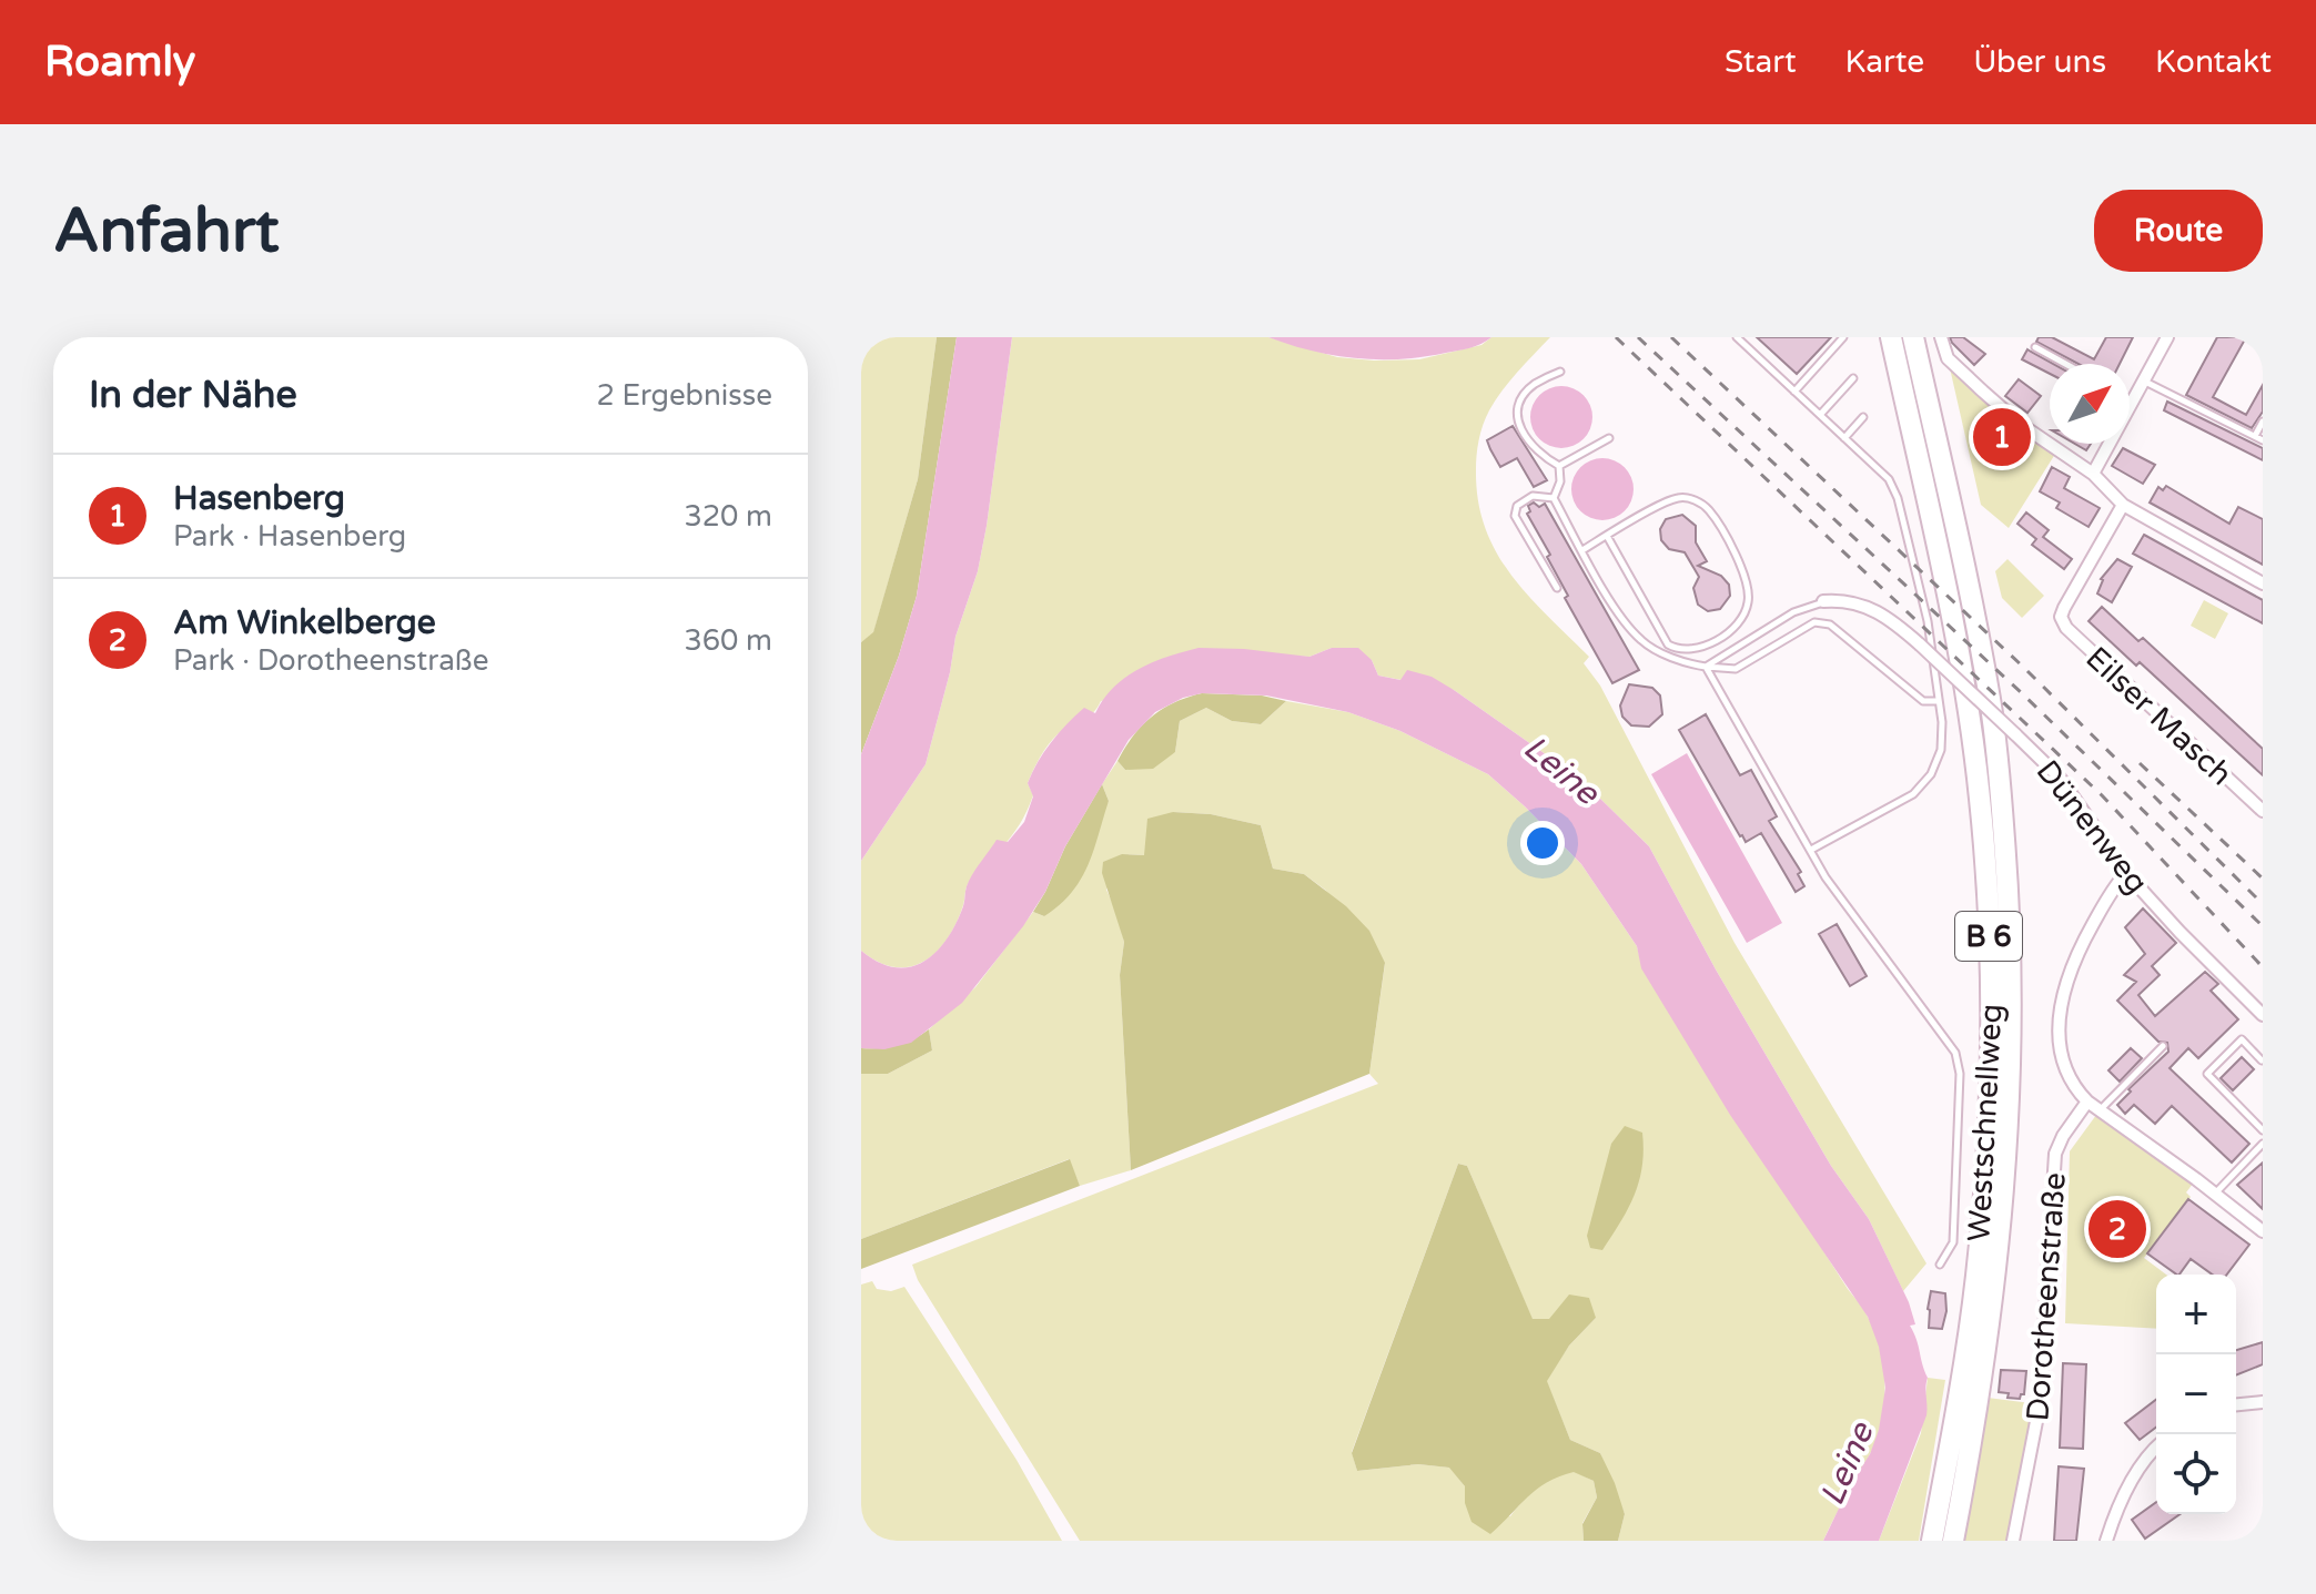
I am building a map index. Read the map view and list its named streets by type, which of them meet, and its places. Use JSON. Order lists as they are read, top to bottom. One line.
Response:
{"streets":{"highway":["B 6","Westschnellweg"],"street":["Eilser Masch","Dünenweg","Dorotheenstraße"]},"water":["Leine"],"north":"top right","page":{"header":"Roamly","nav":["Start","Karte","Über uns","Kontakt"],"buttons":"Route","title":"Anfahrt","heading":["In der Nähe","2 Ergebnisse"],"pins":["1","2"],"list":[{"mark":"1","name":"Hasenberg","note":"Park · Hasenberg","value":"320 m"},{"mark":"2","name":"Am Winkelberge","note":"Park · Dorotheenstraße","value":"360 m"}],"map_buttons":["+","−"]}}
